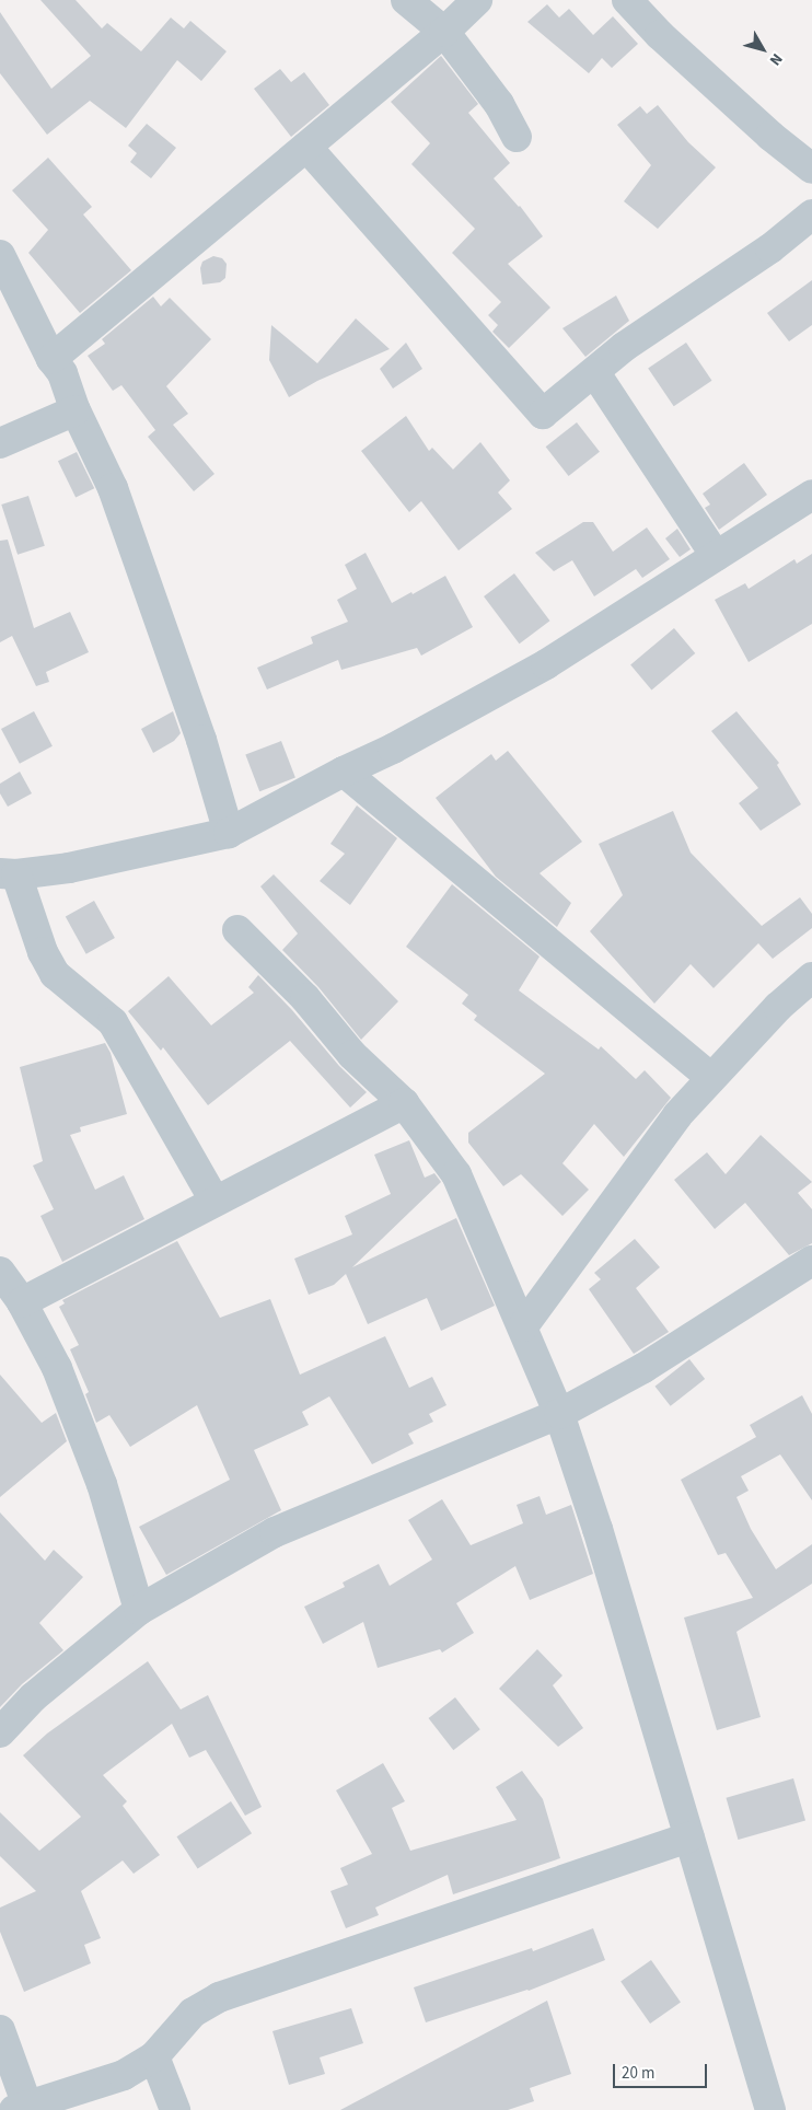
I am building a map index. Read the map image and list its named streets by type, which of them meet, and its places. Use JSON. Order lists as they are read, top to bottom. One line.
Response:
{"scale_bar":"20 m","north":"bottom right"}
